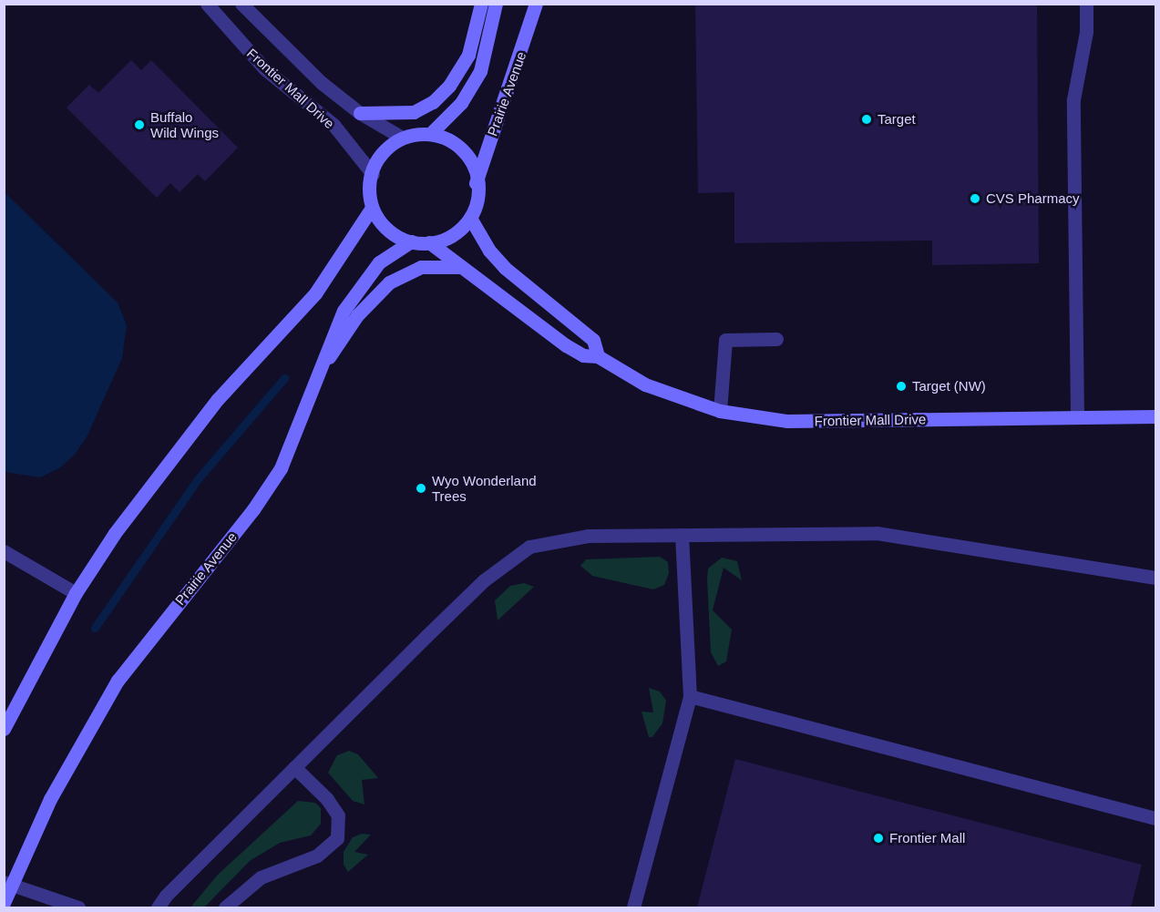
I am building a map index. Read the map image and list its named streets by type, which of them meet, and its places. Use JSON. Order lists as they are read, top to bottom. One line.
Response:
{"streets":{"street":["Frontier Mall Drive","Prairie Avenue"]},"crossings":[["Frontier Mall Drive","Prairie Avenue"]],"places":["Target","Buffalo Wild Wings","CVS Pharmacy","Target (NW)","Wyo Wonderland Trees","Frontier Mall"]}
